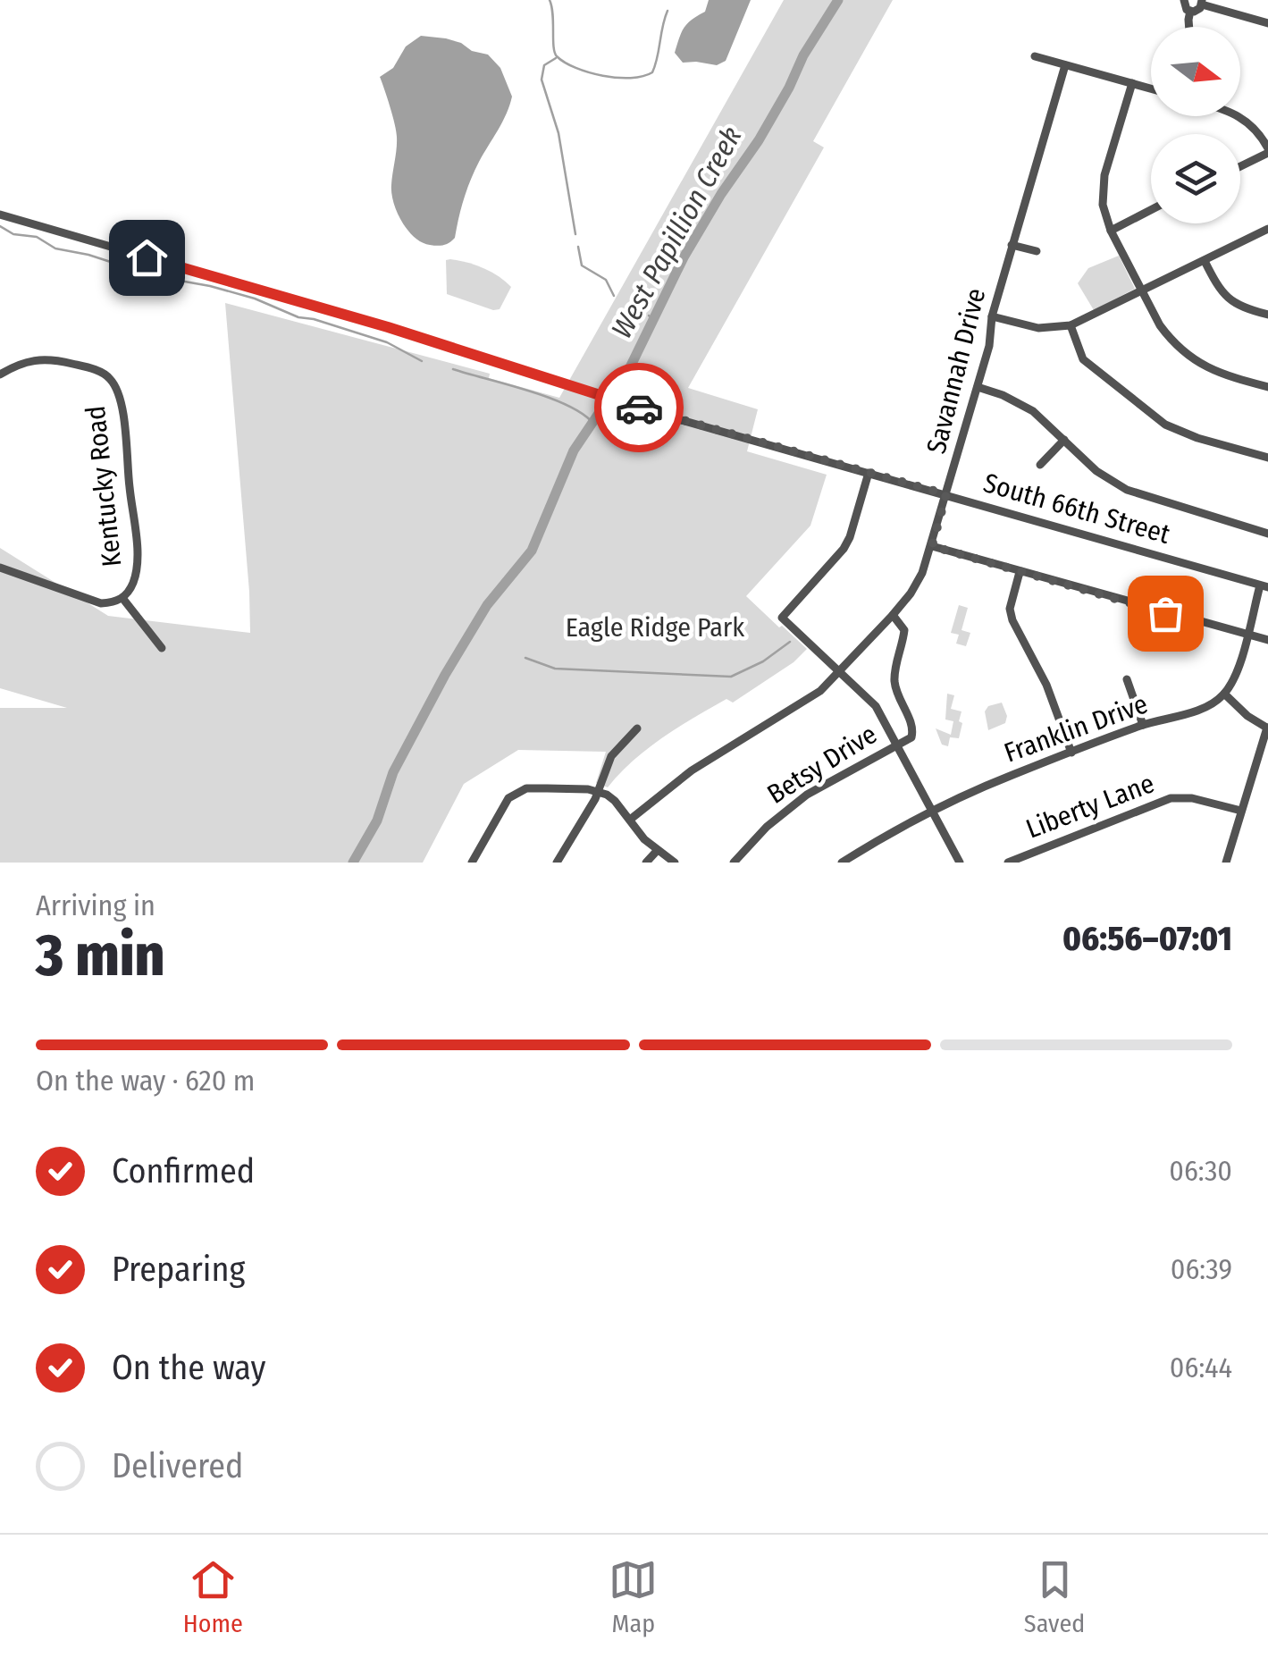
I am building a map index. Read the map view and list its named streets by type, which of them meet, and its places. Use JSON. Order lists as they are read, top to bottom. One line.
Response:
{"streets":{"street":["Savannah Drive","Kentucky Road","South 66th Street","Franklin Drive","Betsy Drive","Liberty Lane"]},"crossings":[["Savannah Drive","South 66th Street"],["Savannah Drive","Betsy Drive"]],"water":["West Papillion Creek"],"parks":["Eagle Ridge Park"],"north":"right","page":{"heading":["3 min","Arriving in","06:56–07:01"],"bar":"On the way · 620 m","list":[["Confirmed","06:30"],["Preparing","06:39"],["On the way","06:44"],"Delivered"],"tabs":["Home","Map","Saved"]}}
